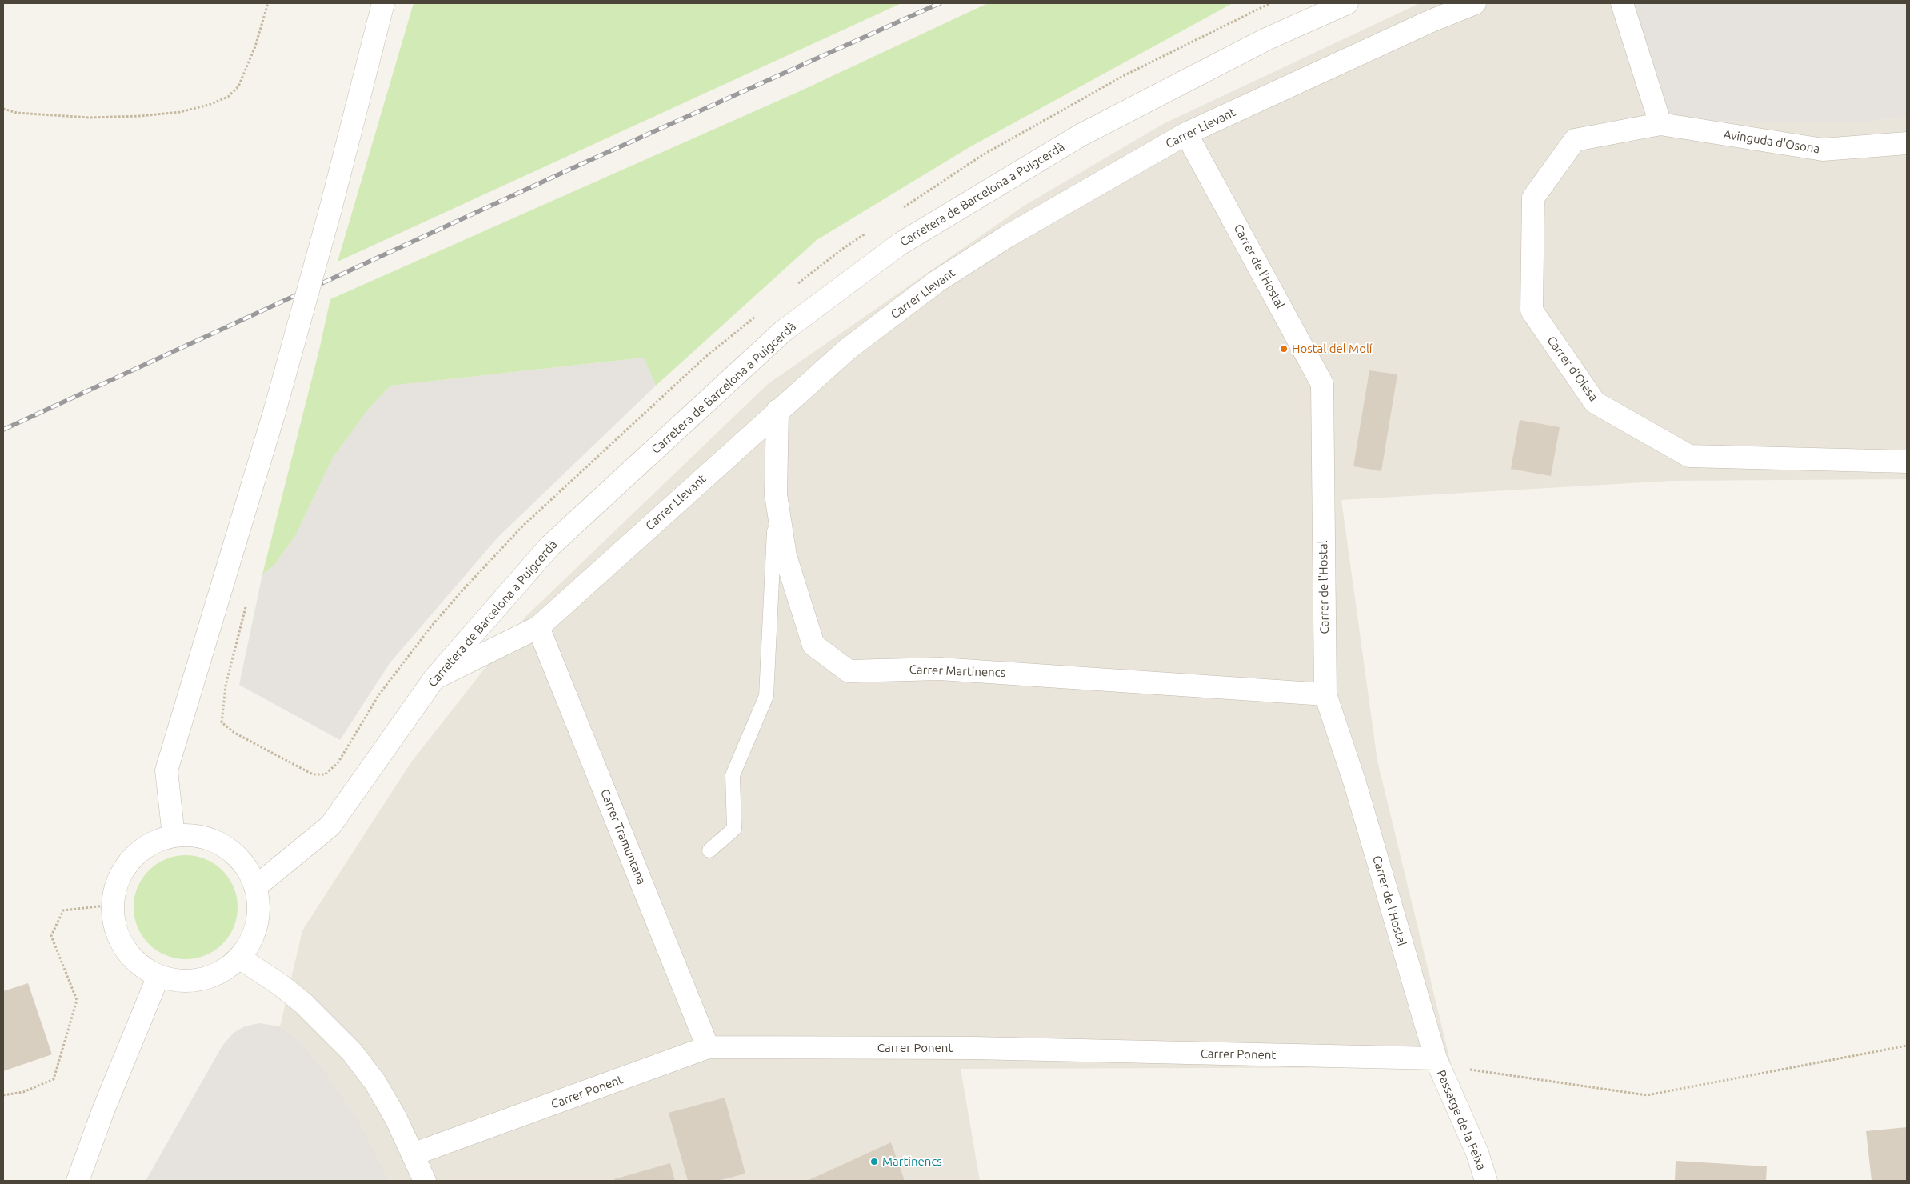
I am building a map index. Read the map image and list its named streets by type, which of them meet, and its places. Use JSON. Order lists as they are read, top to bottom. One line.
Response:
{"streets":{"street":["Carrer Llevant","Avinguda d'Osona","Carretera de Barcelona a Puigcerdà","Carrer de l'Hostal","Carrer d'Olesa","Carrer Martinencs","Carrer Tramuntana","Carrer Ponent","Passatge de la Feixa"]},"crossings":[["Carrer Llevant","Carretera de Barcelona a Puigcerdà"],["Carrer Llevant","Carrer de l'Hostal"],["Carrer Llevant","Carrer Martinencs"],["Carrer Llevant","Carrer Tramuntana"],["Avinguda d'Osona","Carrer d'Olesa"],["Carrer de l'Hostal","Carrer Martinencs"],["Carrer de l'Hostal","Carrer Ponent"],["Carrer de l'Hostal","Passatge de la Feixa"],["Carrer Tramuntana","Carrer Ponent"],["Carrer Ponent","Passatge de la Feixa"]],"places":["Hostal del Molí","Martinencs"]}
